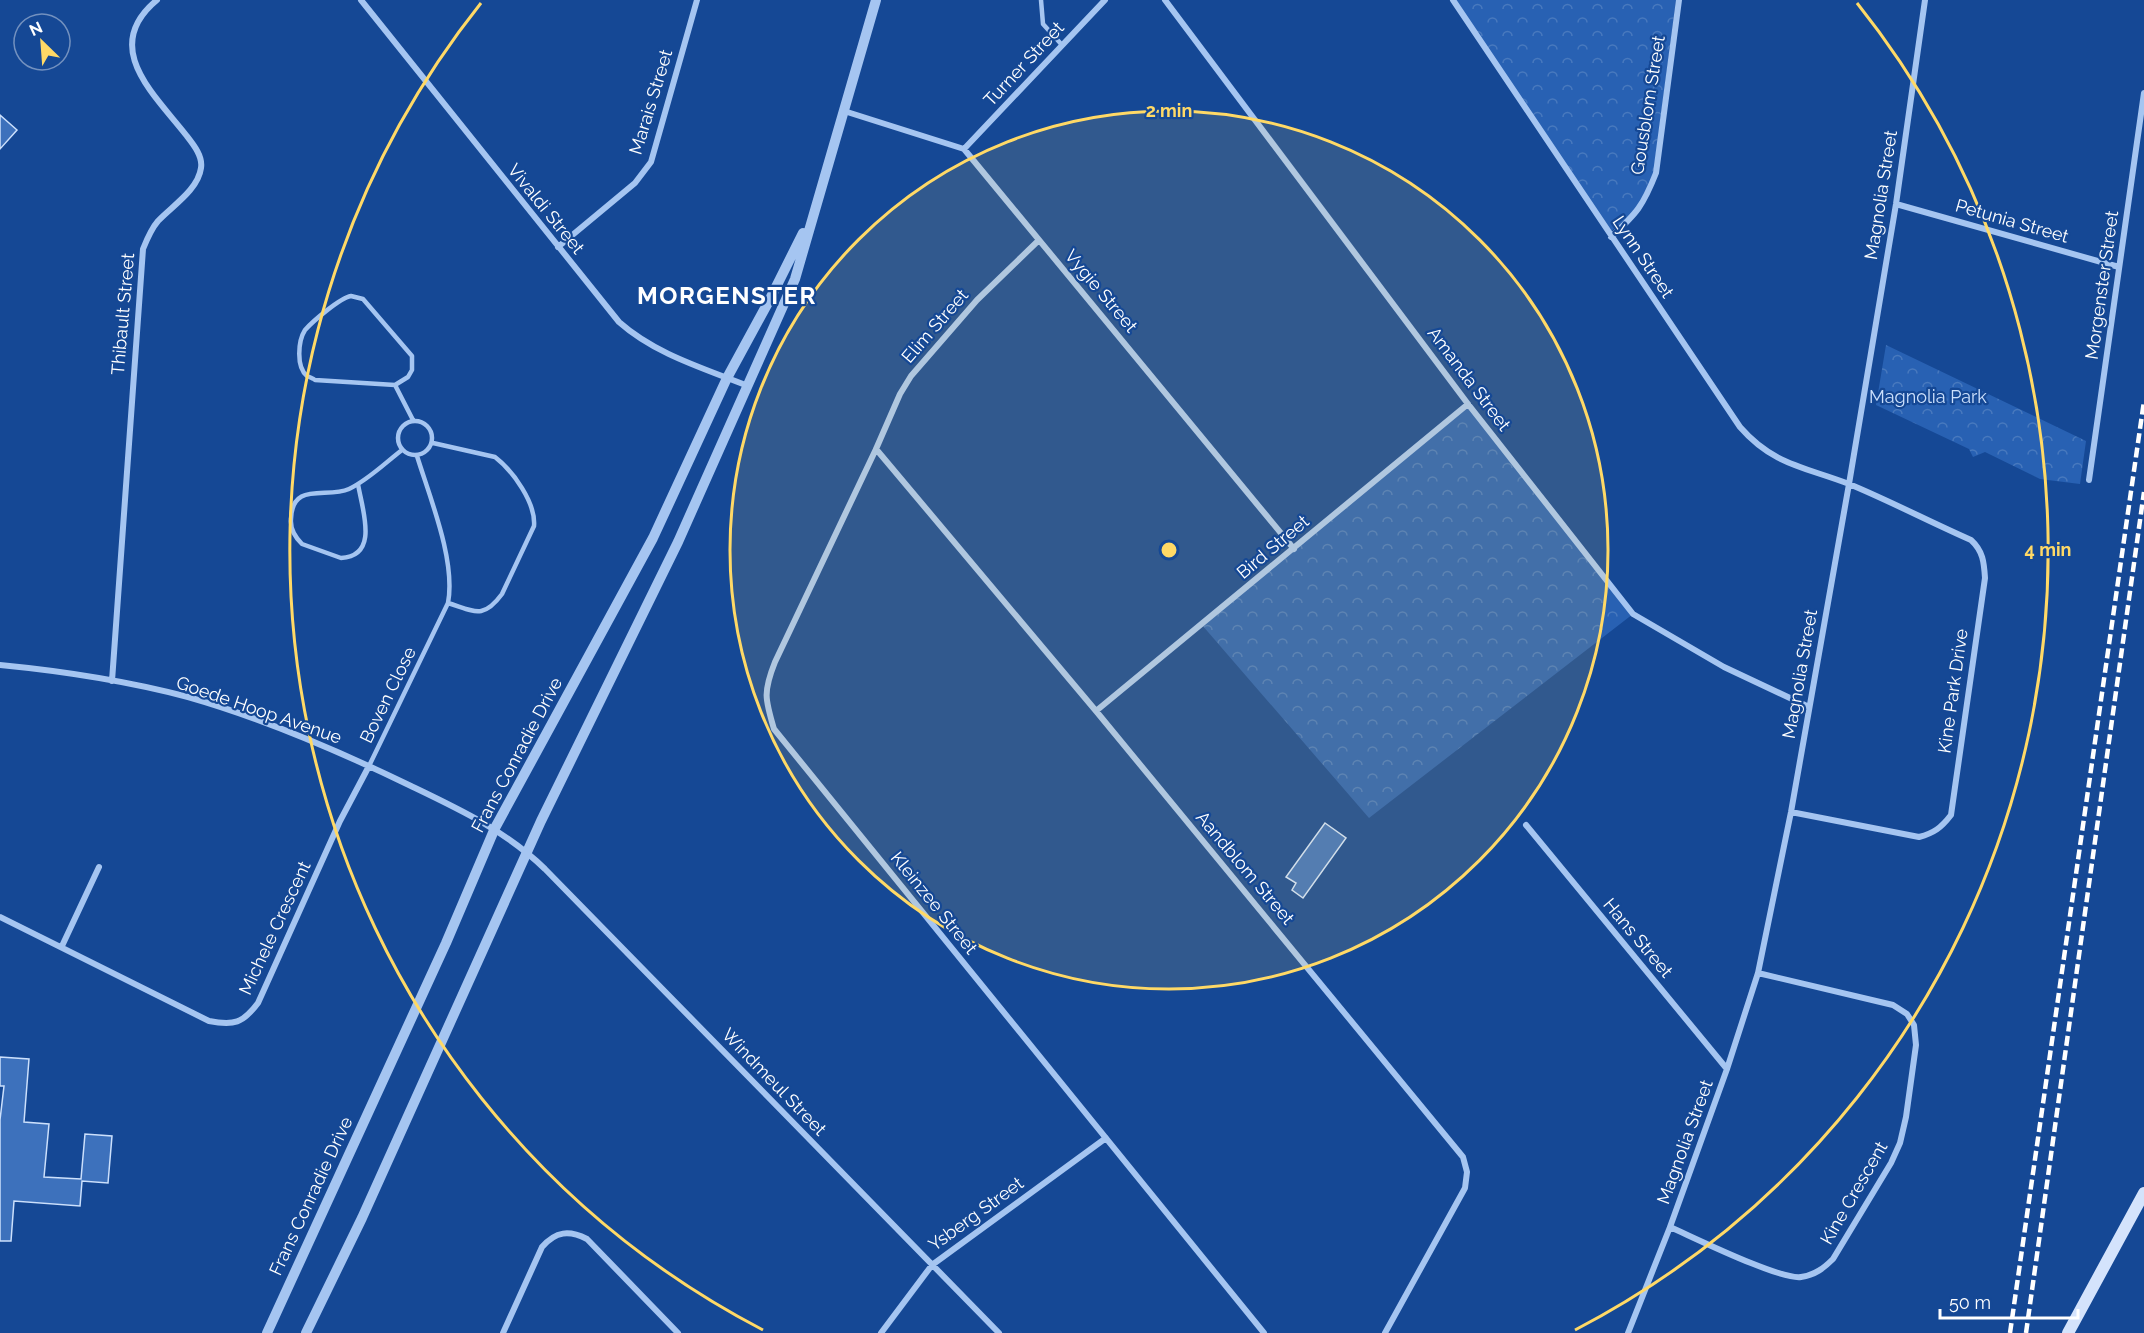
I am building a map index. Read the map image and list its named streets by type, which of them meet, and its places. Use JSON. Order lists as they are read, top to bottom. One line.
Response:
{"streets":{"street":["Turner Street","Marais Street","Gousblom Street","Magnolia Street","Vivaldi Street","Petunia Street","Lynn Street","Morgenster Street","Vygie Street","Thibault Street","Elim Street","Amanda Street","Bird Street","Kine Park Drive","Goede Hoop Avenue","Frans Conradie Drive","Aandblom Street","Kleinzee Street","Michele Crescent","Hans Street","Windmeul Street","Kine Crescent","Ysberg Street"],"lane":["Boven Close"]},"crossings":[["Turner Street","Vygie Street"],["Marais Street","Vivaldi Street"],["Gousblom Street","Lynn Street"],["Magnolia Street","Petunia Street"],["Magnolia Street","Lynn Street"],["Magnolia Street","Amanda Street"],["Magnolia Street","Kine Park Drive"],["Magnolia Street","Hans Street"],["Magnolia Street","Kine Crescent"],["Vivaldi Street","Frans Conradie Drive"],["Petunia Street","Morgenster Street"],["Lynn Street","Kine Park Drive"],["Vygie Street","Elim Street"],["Vygie Street","Bird Street"],["Thibault Street","Goede Hoop Avenue"],["Elim Street","Aandblom Street"],["Elim Street","Kleinzee Street"],["Amanda Street","Bird Street"],["Bird Street","Aandblom Street"],["Boven Close","Goede Hoop Avenue"],["Boven Close","Michele Crescent"],["Goede Hoop Avenue","Frans Conradie Drive"],["Goede Hoop Avenue","Michele Crescent"],["Goede Hoop Avenue","Windmeul Street"],["Frans Conradie Drive","Windmeul Street"],["Aandblom Street","Kleinzee Street"],["Kleinzee Street","Ysberg Street"],["Windmeul Street","Ysberg Street"]],"districts":["MORGENSTER"],"parks":["Magnolia Park"],"scale_bar":"50 m","north":"top left","rings":["2 min","4 min"]}
